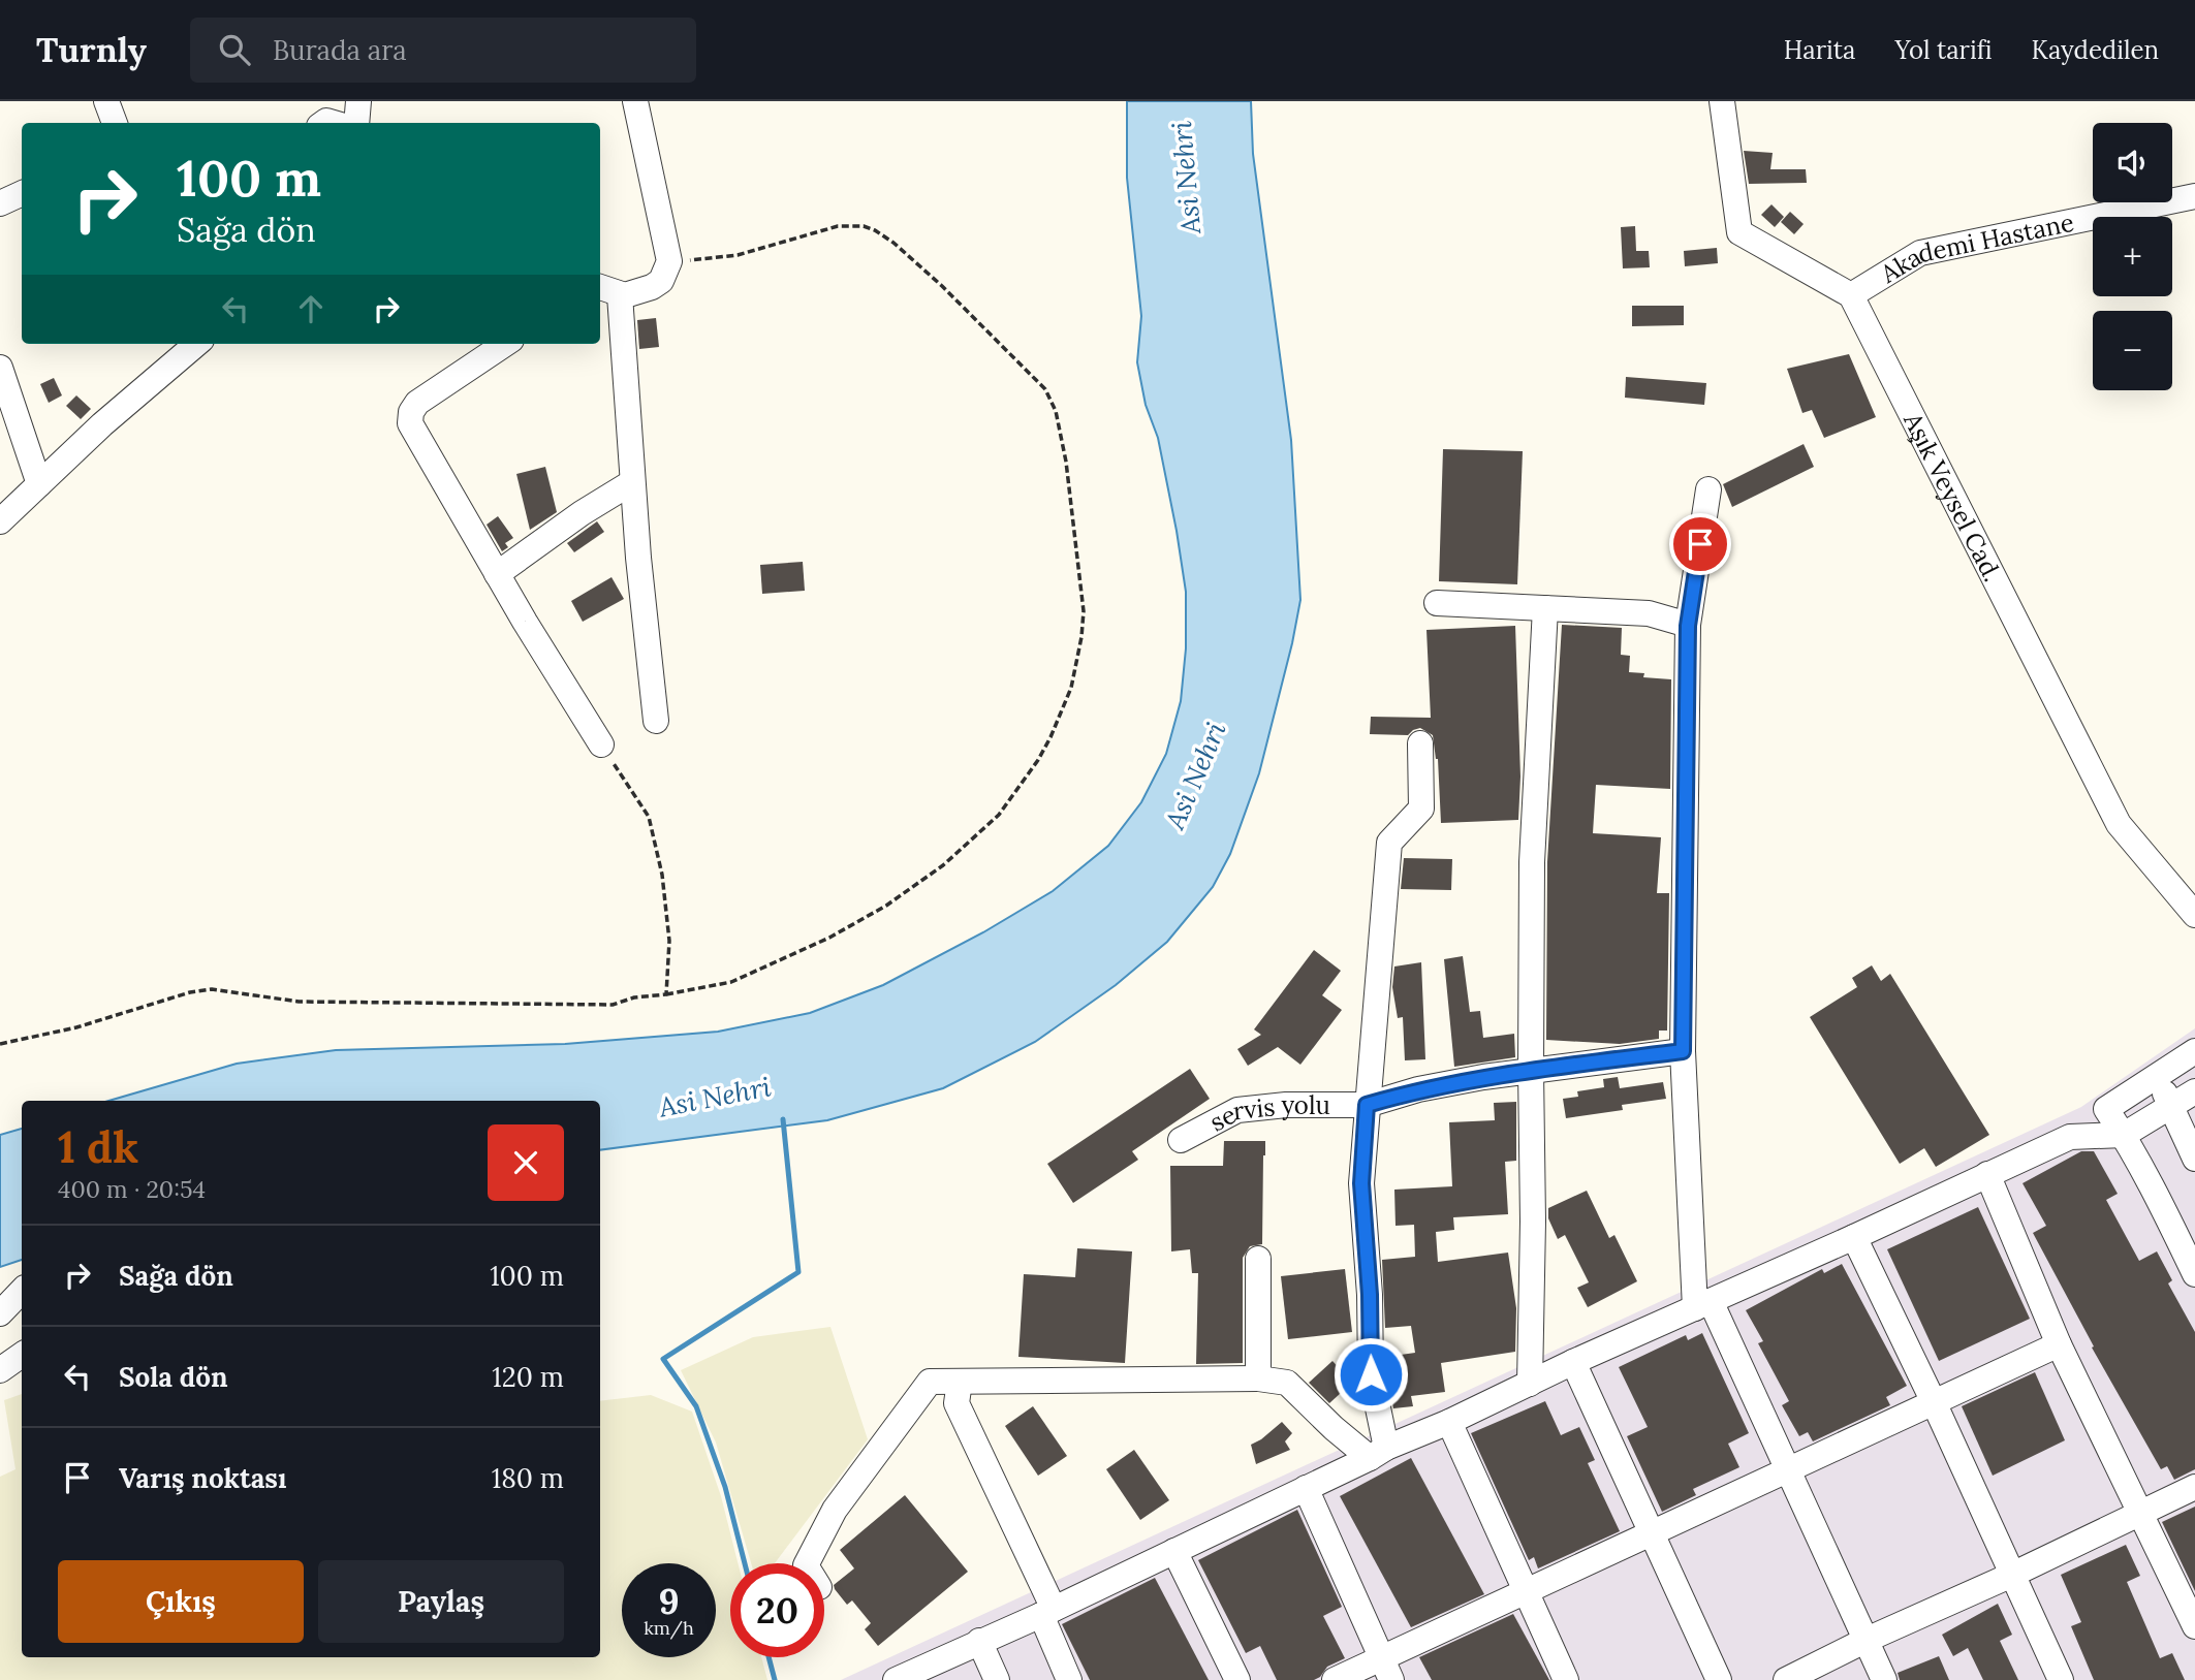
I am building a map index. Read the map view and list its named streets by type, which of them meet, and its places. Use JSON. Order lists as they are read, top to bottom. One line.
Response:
{"streets":{"street":["Akademi Hastane","Aşık Veysel Cad.","servis yolu"]},"crossings":[["Akademi Hastane","Aşık Veysel Cad."]],"water":["Asi Nehri"],"page":{"header":"Turnly","search":"Burada ara","nav":["Harita","Yol tarifi","Kaydedilen"],"map_buttons":["+","−"],"turn":["100 m","Sağa dön"],"heading":["1 dk","400 m · 20:54"],"list":[{"name":"Sağa dön","value":"100 m"},{"name":"Sola dön","value":"120 m"},{"name":"Varış noktası","value":"180 m"}],"buttons":["Çıkış","Paylaş"],"speed":"9 km/h","limit":"20"}}
